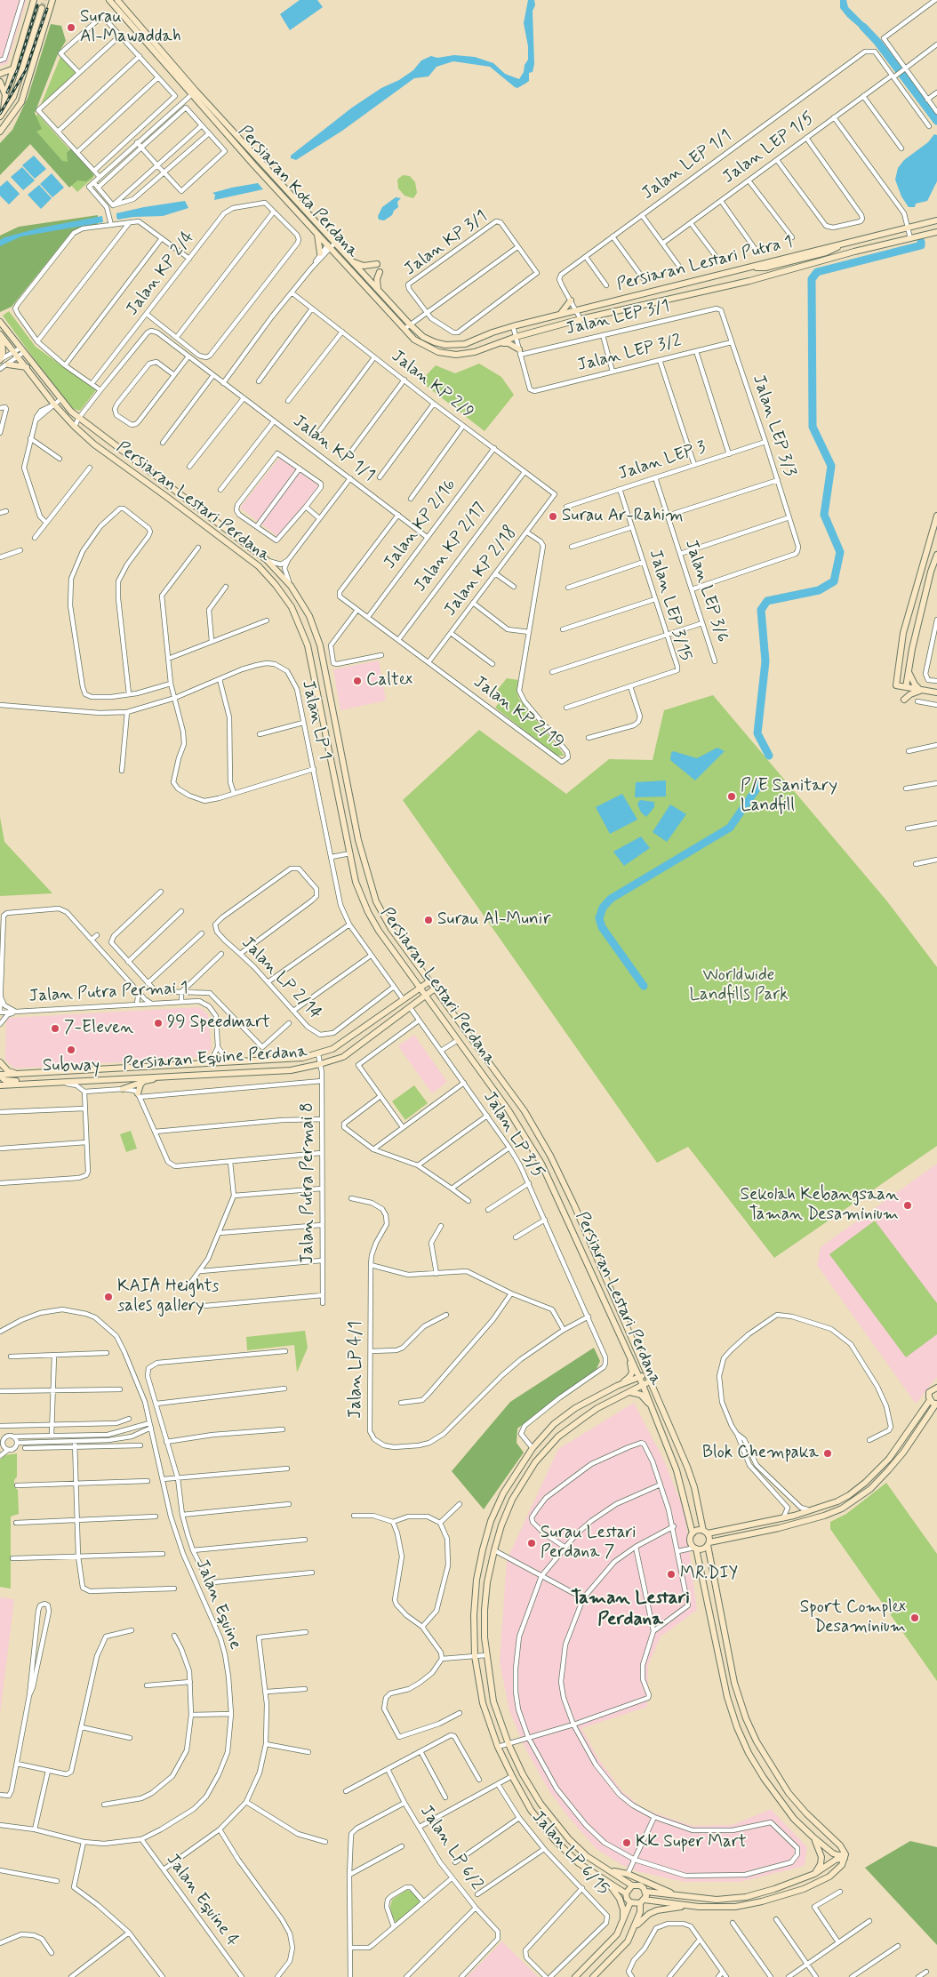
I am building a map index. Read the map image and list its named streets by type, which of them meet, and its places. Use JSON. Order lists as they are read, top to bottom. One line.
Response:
{"streets":{"street":["Jalan LEP 1/5","Jalan LEP 1/1","Persiaran Kota Perdana","Jalan KP 3/1","Persiaran Lestari Putra 1","Jalan KP 2/4","Jalan LEP 3/1","Jalan LEP 3/2","Jalan KP 2/9","Jalan LEP 3/3","Jalan KP 1/1","Jalan LEP 3","Persiaran Lestari Perdana","Jalan KP 2/16","Jalan KP 2/17","Jalan KP 2/18","Jalan LEP 3/6","Jalan LEP 3/15","Jalan KP 2/19","Jalan LP 1","Jalan LP 2/14","Jalan Putra Permai 1","Persiaran Equine Perdana","Jalan LP 3/5","Jalan Putra Permai 8","Jalan LP 4/1","Jalan Equine","Jalan LP 6/2","Jalan LP 6/15","Jalan Equine 4"]},"crossings":[["Jalan LEP 1/5","Jalan LEP 1/1"],["Jalan LEP 1/1","Persiaran Lestari Putra 1"],["Persiaran Kota Perdana","Persiaran Lestari Putra 1"],["Jalan LEP 3/1","Jalan LEP 3/2"],["Jalan LEP 3/1","Jalan LEP 3/3"],["Jalan LEP 3/2","Jalan LEP 3/3"],["Jalan KP 2/9","Jalan KP 2/16"],["Jalan KP 2/9","Jalan KP 2/17"],["Jalan KP 2/9","Jalan KP 2/18"],["Jalan LEP 3/3","Jalan LEP 3"],["Jalan LEP 3/3","Jalan LEP 3/6"],["Jalan KP 1/1","Persiaran Lestari Perdana"],["Jalan KP 1/1","Jalan KP 2/16"],["Jalan KP 1/1","Jalan KP 2/19"],["Jalan LEP 3","Jalan LEP 3/6"],["Jalan LEP 3","Jalan LEP 3/15"],["Persiaran Lestari Perdana","Persiaran Equine Perdana"],["Jalan KP 2/16","Jalan KP 2/19"],["Jalan KP 2/17","Jalan KP 2/19"],["Jalan KP 2/18","Jalan KP 2/19"],["Jalan LP 1","Jalan LP 2/14"],["Jalan LP 1","Persiaran Equine Perdana"],["Persiaran Equine Perdana","Jalan LP 3/5"],["Persiaran Equine Perdana","Jalan Putra Permai 8"],["Jalan LP 3/5","Jalan LP 4/1"],["Jalan Equine","Jalan Equine 4"]],"districts":["Taman Lestari Perdana"],"parks":["Worldwide Landfills Park"],"places":["Surau Al-Mawaddah","Surau Ar-Rahim","Caltex","P/E Sanitary Landfill","Surau Al-Munir","99 Speedmart","7-Eleven","Subway","Sekolah Kebangsaan Taman Desaminium","KAIA Heights sales gallery","Blok Chempaka","Surau Lestari Perdana 7","MR.DIY","Sport Complex Desaminium","KK Super Mart"]}
